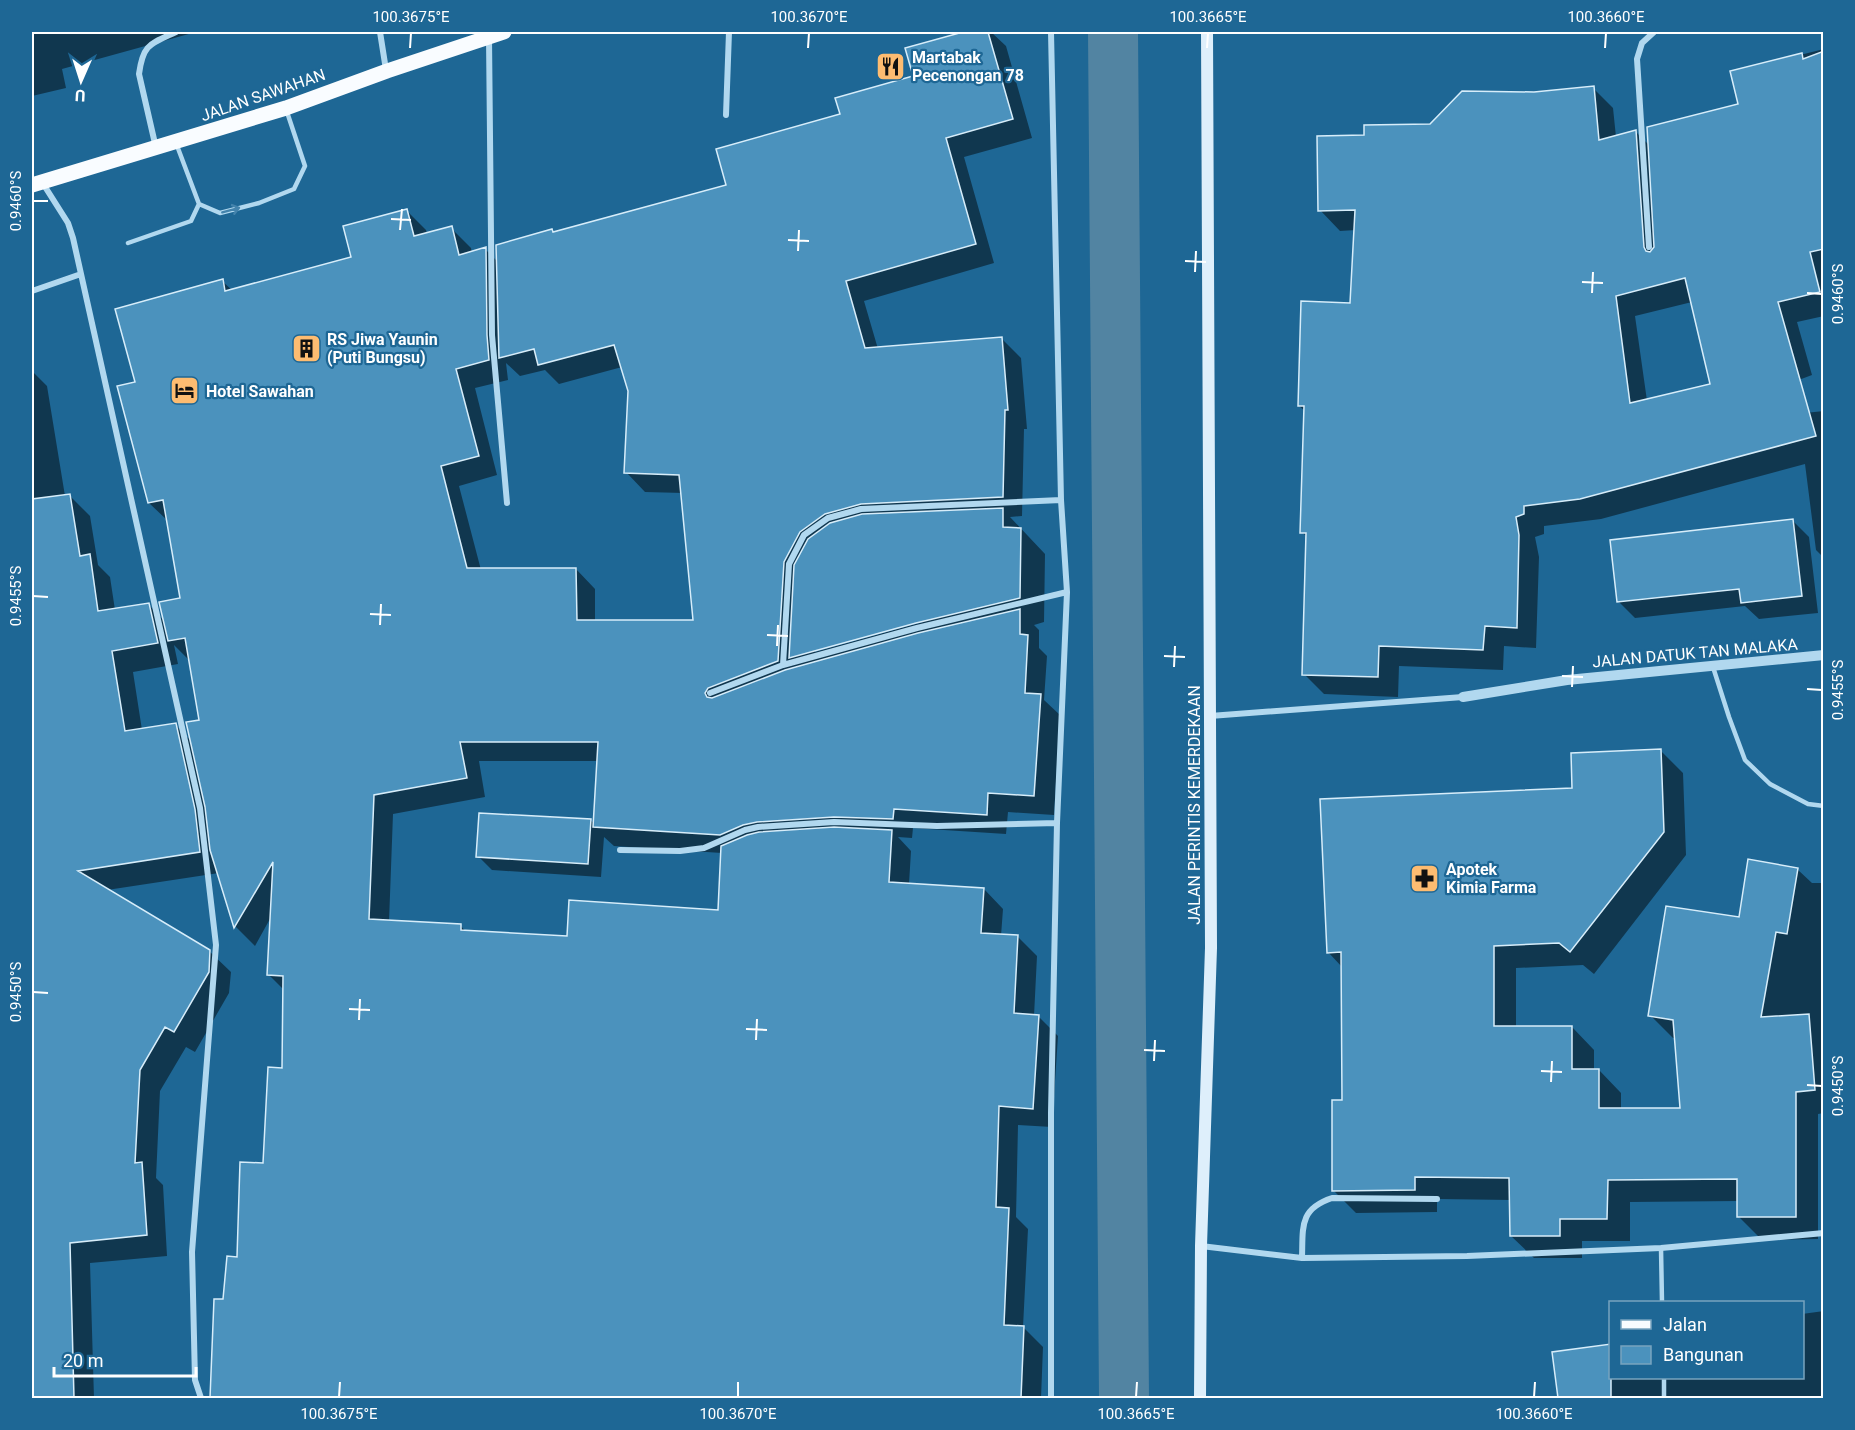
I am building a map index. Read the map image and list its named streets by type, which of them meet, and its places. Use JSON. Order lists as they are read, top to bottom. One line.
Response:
{"streets":{"main road":["JALAN SAWAHAN","JALAN PERINTIS KEMERDEKAAN"],"street":["JALAN DATUK TAN MALAKA"]},"places":{"restaurant":["Martabak Pecenongan 78"],"building":["RS Jiwa Yaunin (Puti Bungsu)"],"hotel":["Hotel Sawahan"],"pharmacy":["Apotek Kimia Farma"]},"legend":["Jalan","Bangunan"],"scale_bar":"20 m","north":"bottom","coordinates":["100.3675°E","100.3670°E","100.3665°E","100.3660°E","0.9460°S","0.9455°S","0.9450°S"]}
